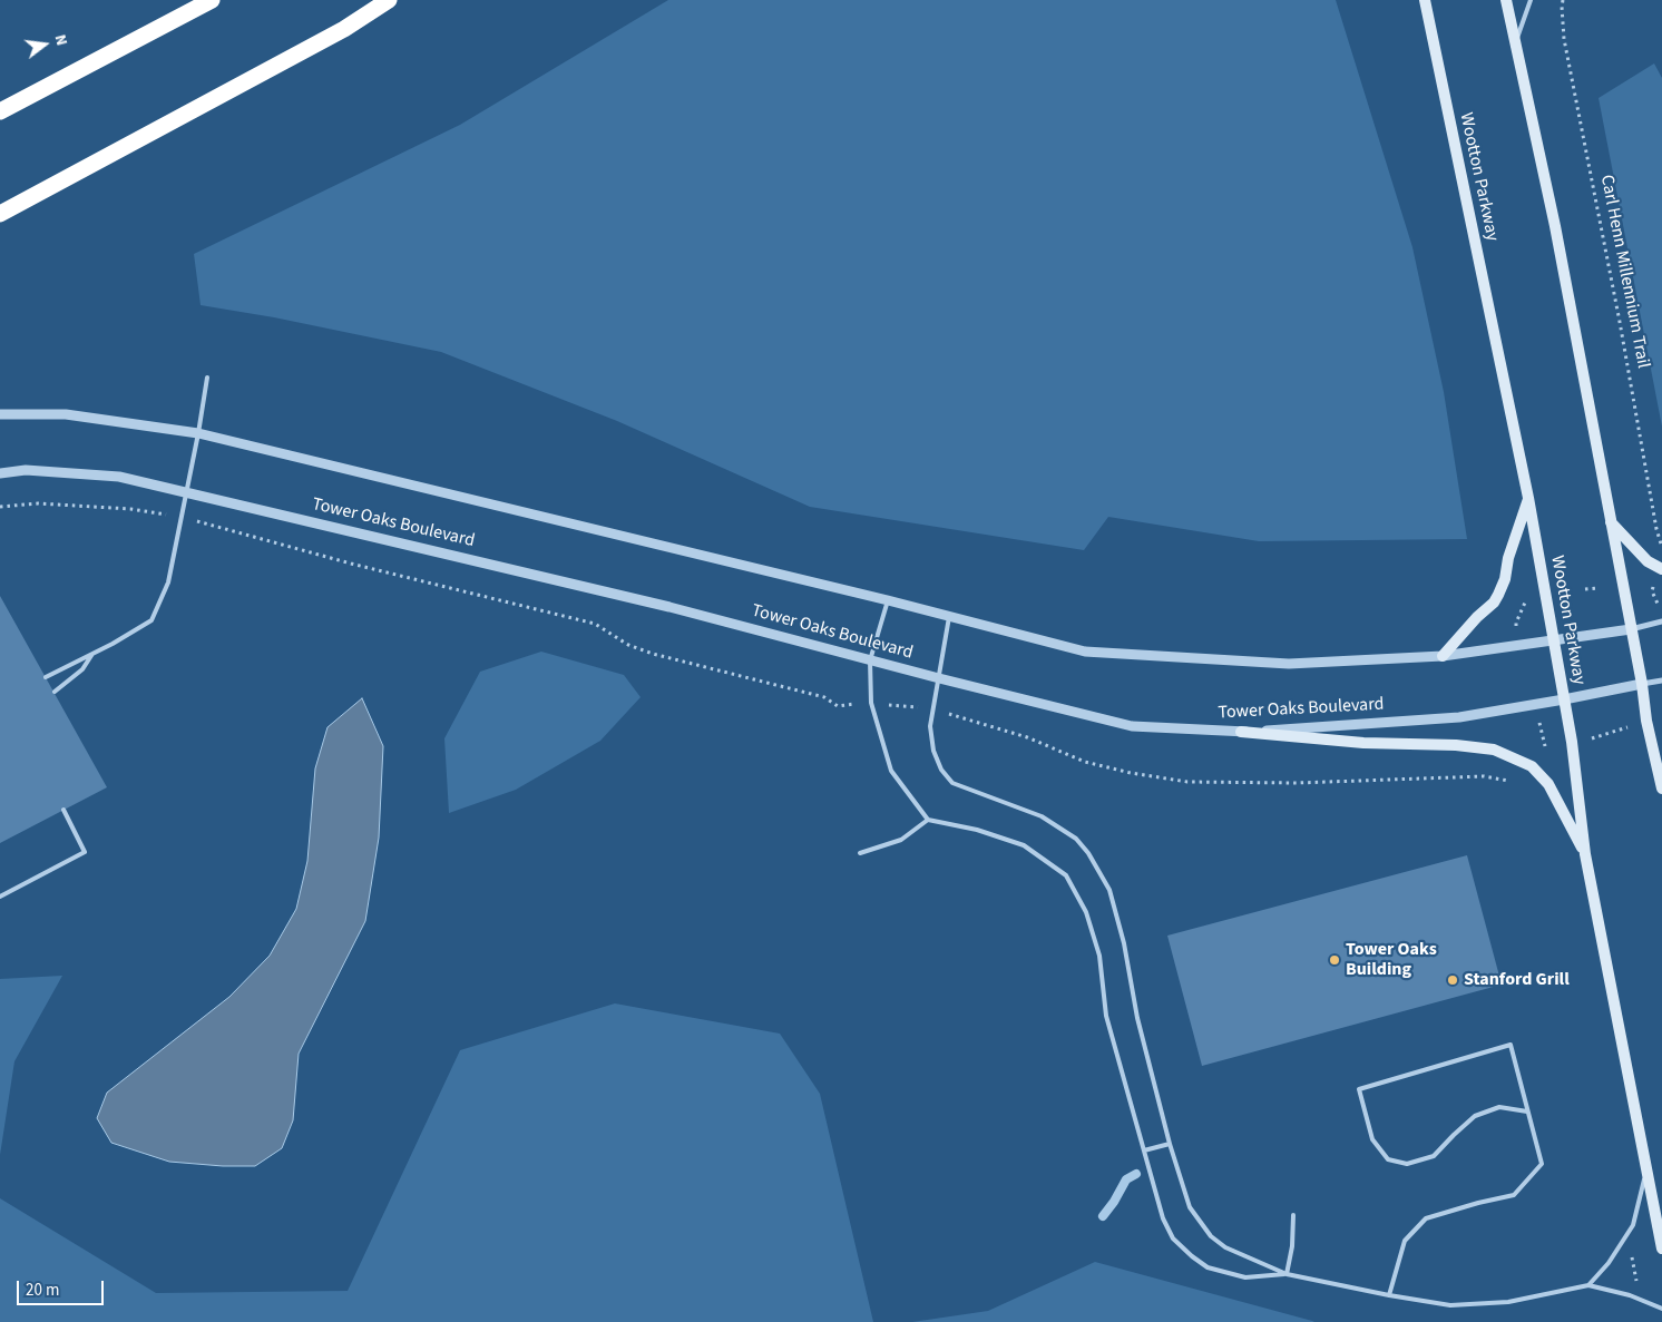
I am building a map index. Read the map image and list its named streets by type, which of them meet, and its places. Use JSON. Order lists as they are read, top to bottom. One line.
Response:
{"streets":{"main road":["Wootton Parkway"],"street":["Tower Oaks Boulevard"],"path":["Carl Henn Millennium Trail"]},"crossings":[["Wootton Parkway","Tower Oaks Boulevard"]],"places":["Tower Oaks Building","Stanford Grill"],"scale_bar":"20 m","north":"right"}
